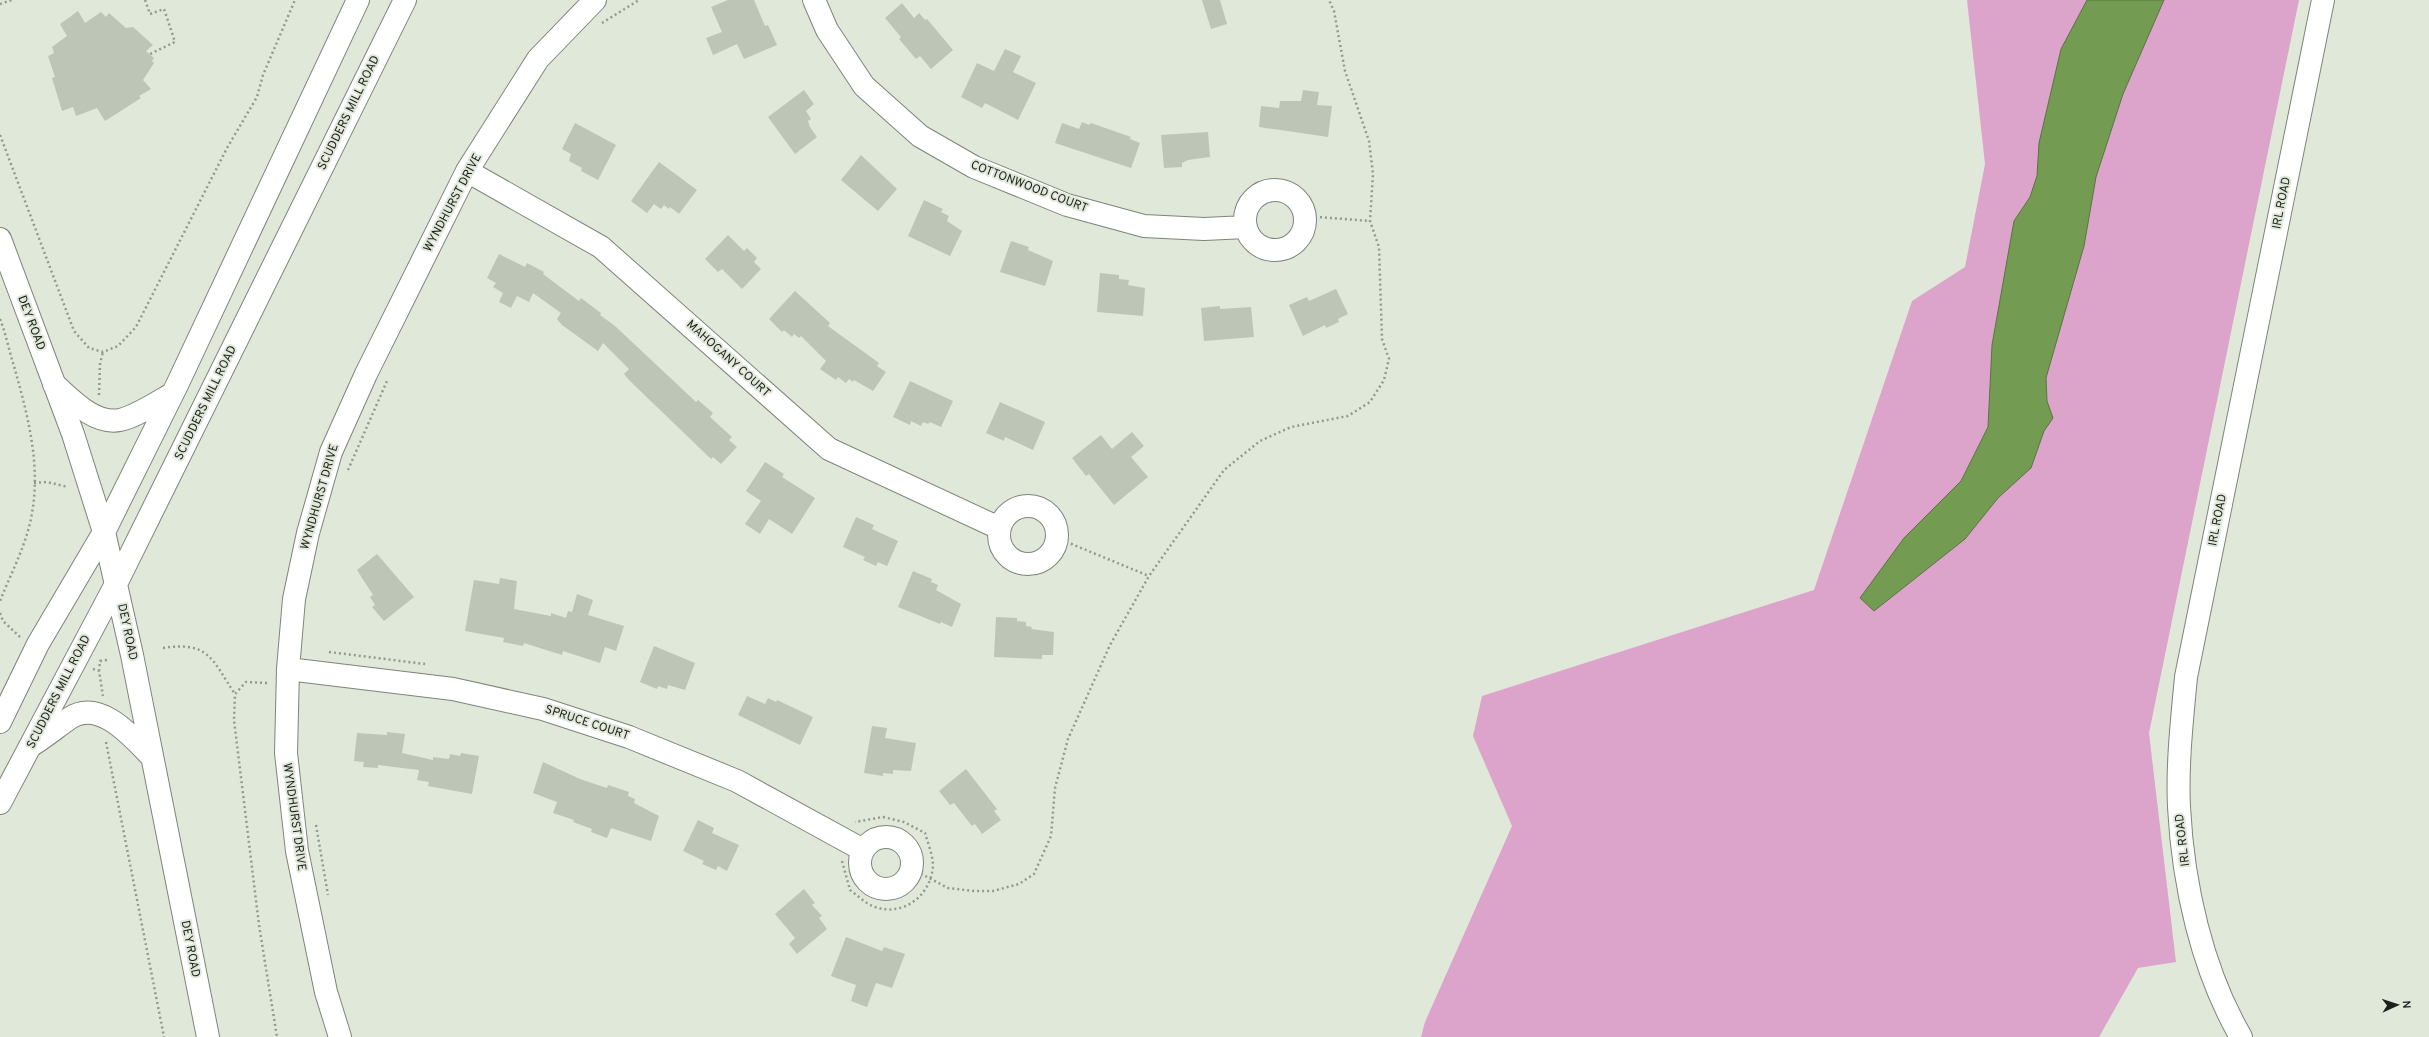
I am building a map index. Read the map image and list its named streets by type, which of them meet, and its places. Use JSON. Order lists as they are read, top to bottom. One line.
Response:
{"streets":{"street":["SCUDDERS MILL ROAD","COTTONWOOD COURT","WYNDHURST DRIVE","IRL ROAD","DEY ROAD","MAHOGANY COURT","SPRUCE COURT"]},"crossings":[["SCUDDERS MILL ROAD","DEY ROAD"],["WYNDHURST DRIVE","MAHOGANY COURT"],["WYNDHURST DRIVE","SPRUCE COURT"]],"north":"right"}
